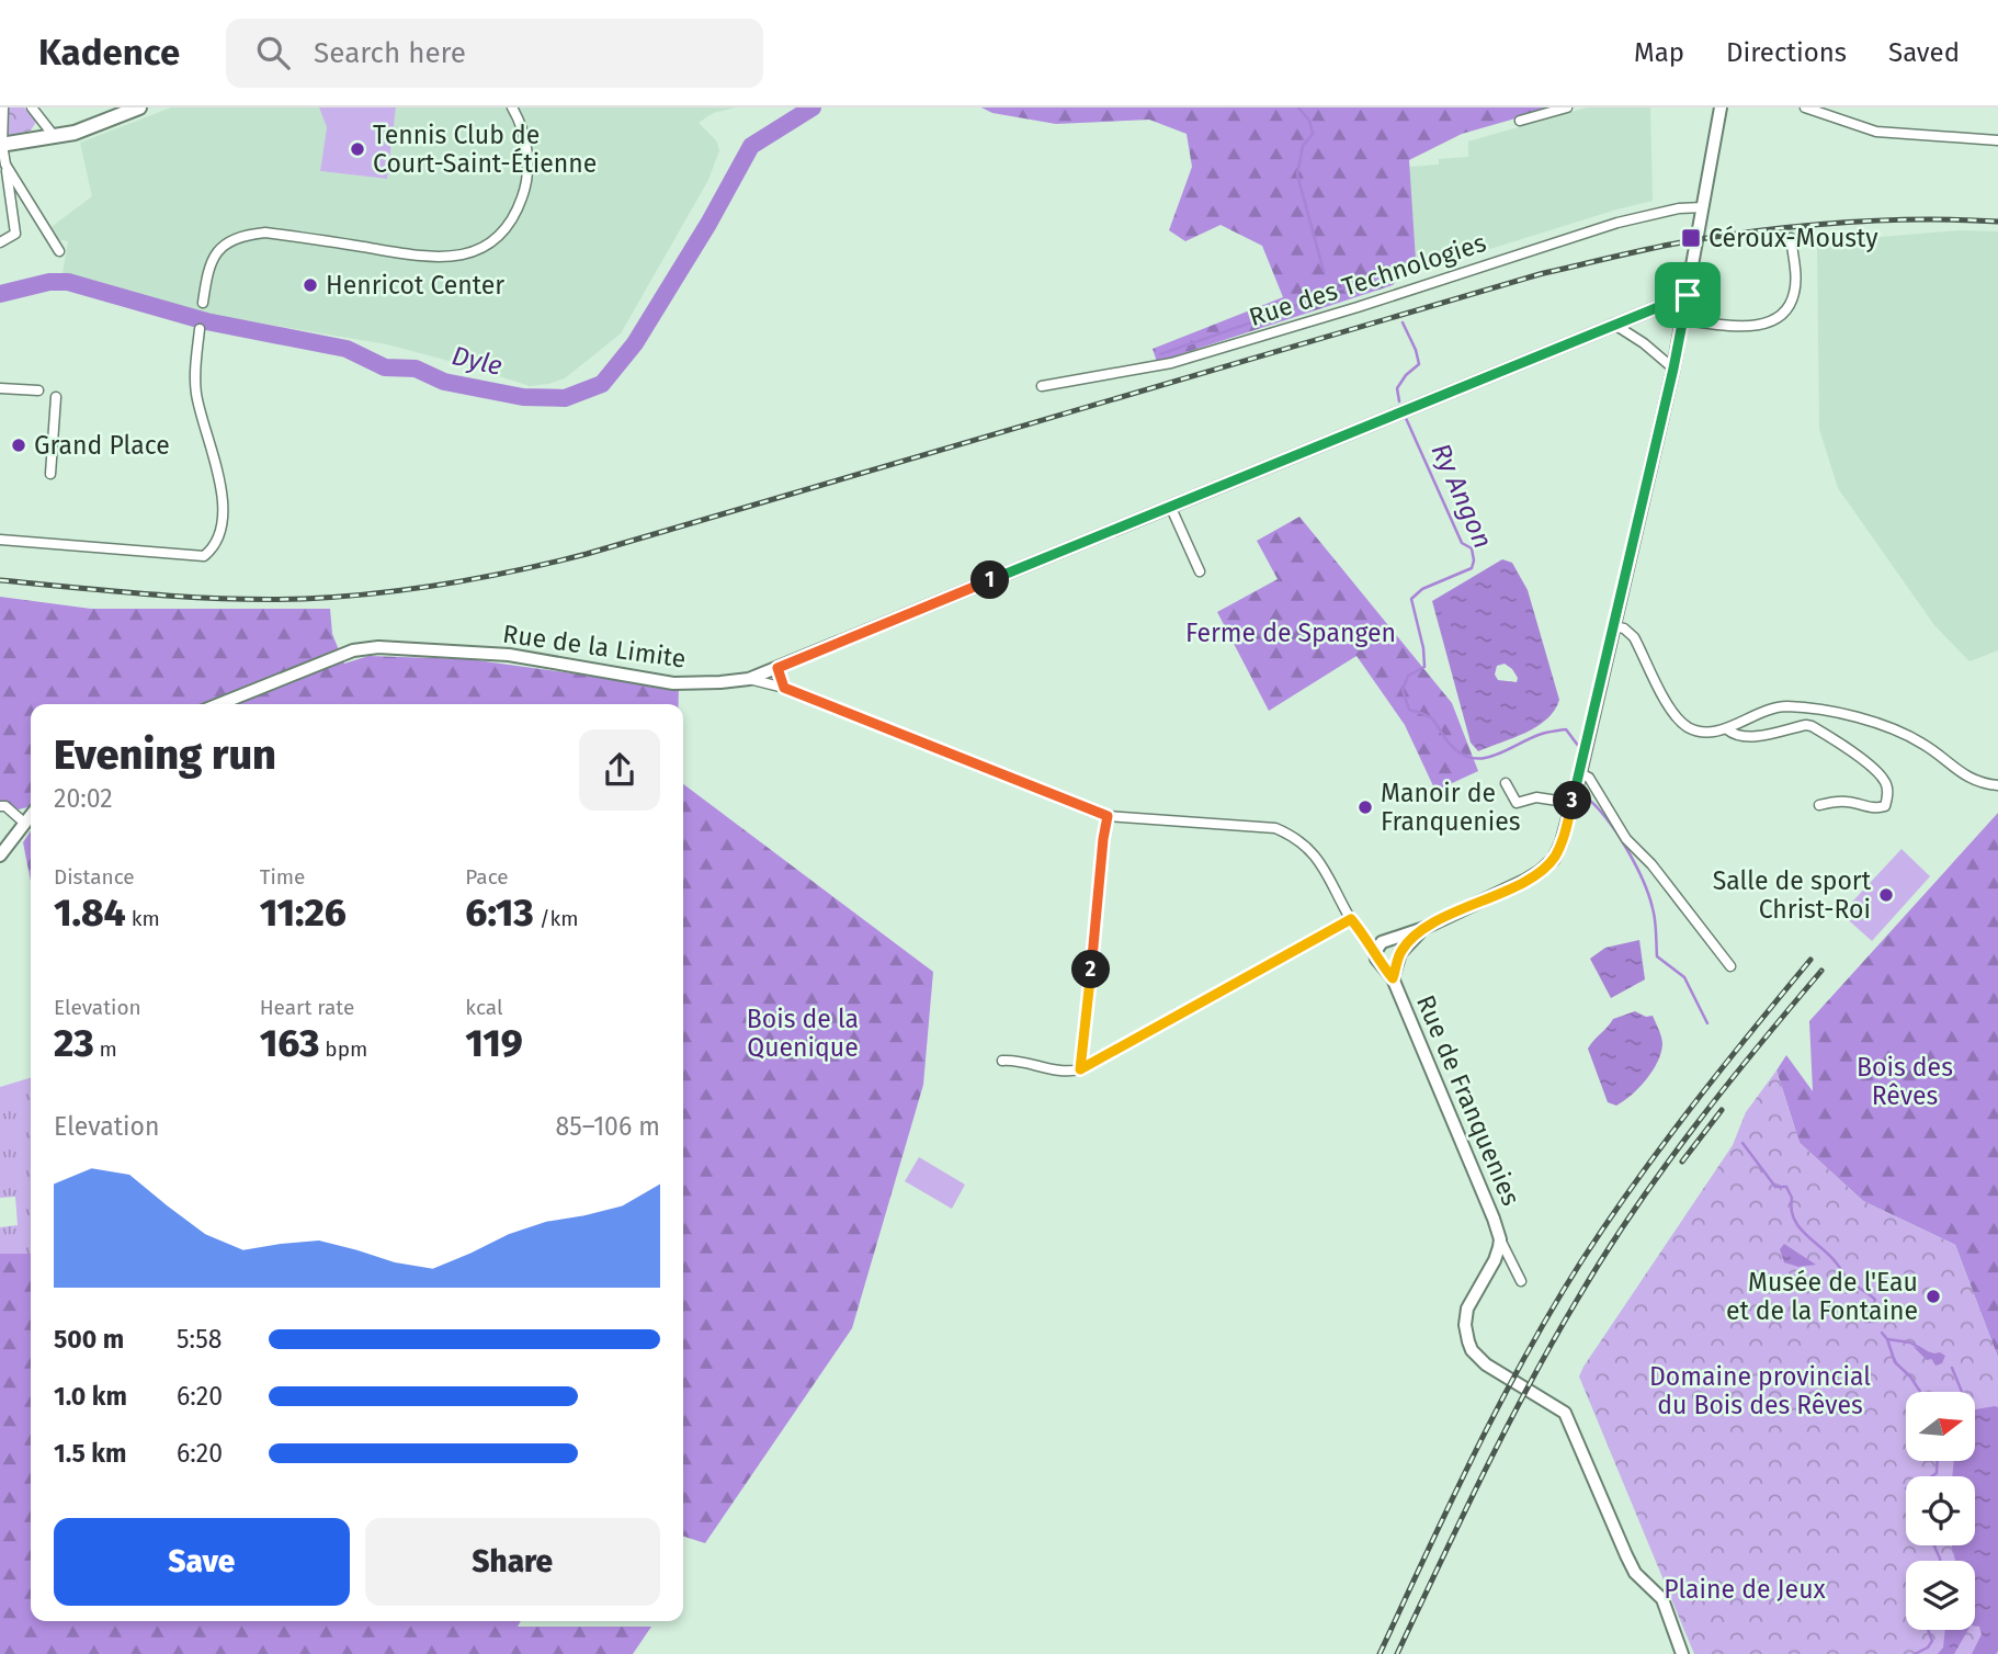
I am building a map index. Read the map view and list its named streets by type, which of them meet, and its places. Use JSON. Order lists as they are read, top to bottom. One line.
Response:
{"streets":{"street":["Rue des Technologies","Rue de la Limite","Rue de Franquenies"]},"water":["Dyle","Ry Angon"],"parks":["Ferme de Spangen","Bois de la Quenique","Bois des Rêves","Domaine provincial du Bois des Rêves","Plaine de Jeux"],"places":{"other":["Tennis Club de Court-Saint-Étienne","Henricot Center","Grand Place","Manoir de Franquenies","Salle de sport Christ-Roi","Musée de l'Eau et de la Fontaine"],"transit":["Céroux-Mousty"]},"north":"right","page":{"header":"Kadence","search":"Search here","nav":["Map","Directions","Saved"],"pins":["1","3","2"],"heading":["Evening run","20:02"],"stats":[["Distance","1.84 km"],["Time","11:26"],["Pace","6:13 /km"],["Elevation","23 m"],["Heart rate","163 bpm"],["kcal","119"]],"chart":["Elevation","85–106 m"],"list":[{"name":"500 m","note":"5:58"},{"name":"1.0 km","note":"6:20"},{"name":"1.5 km","note":"6:20"}],"buttons":["Save","Share"]}}
